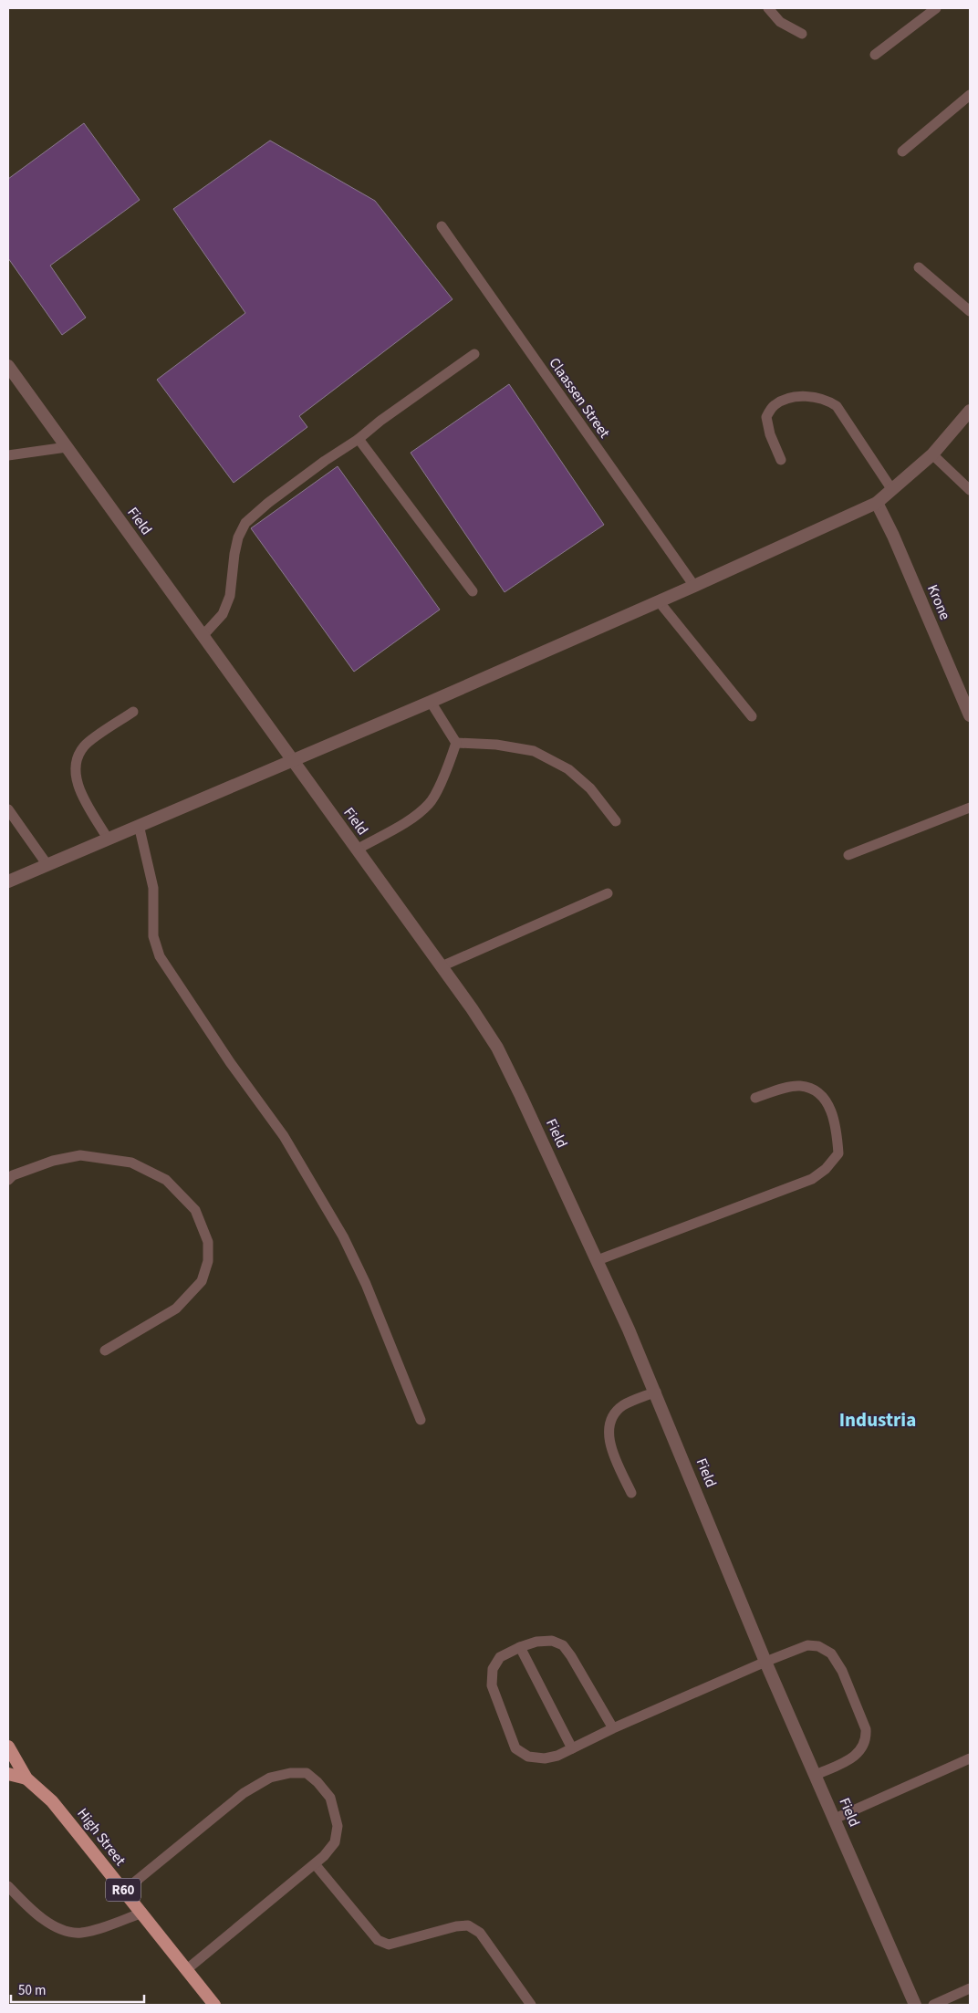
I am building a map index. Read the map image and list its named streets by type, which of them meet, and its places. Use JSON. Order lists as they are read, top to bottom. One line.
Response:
{"streets":{"main road":["High Street","R60"],"street":["Field","Krone"],"lane":["Claassen Street"]},"districts":["Industria"],"scale_bar":"50 m"}
